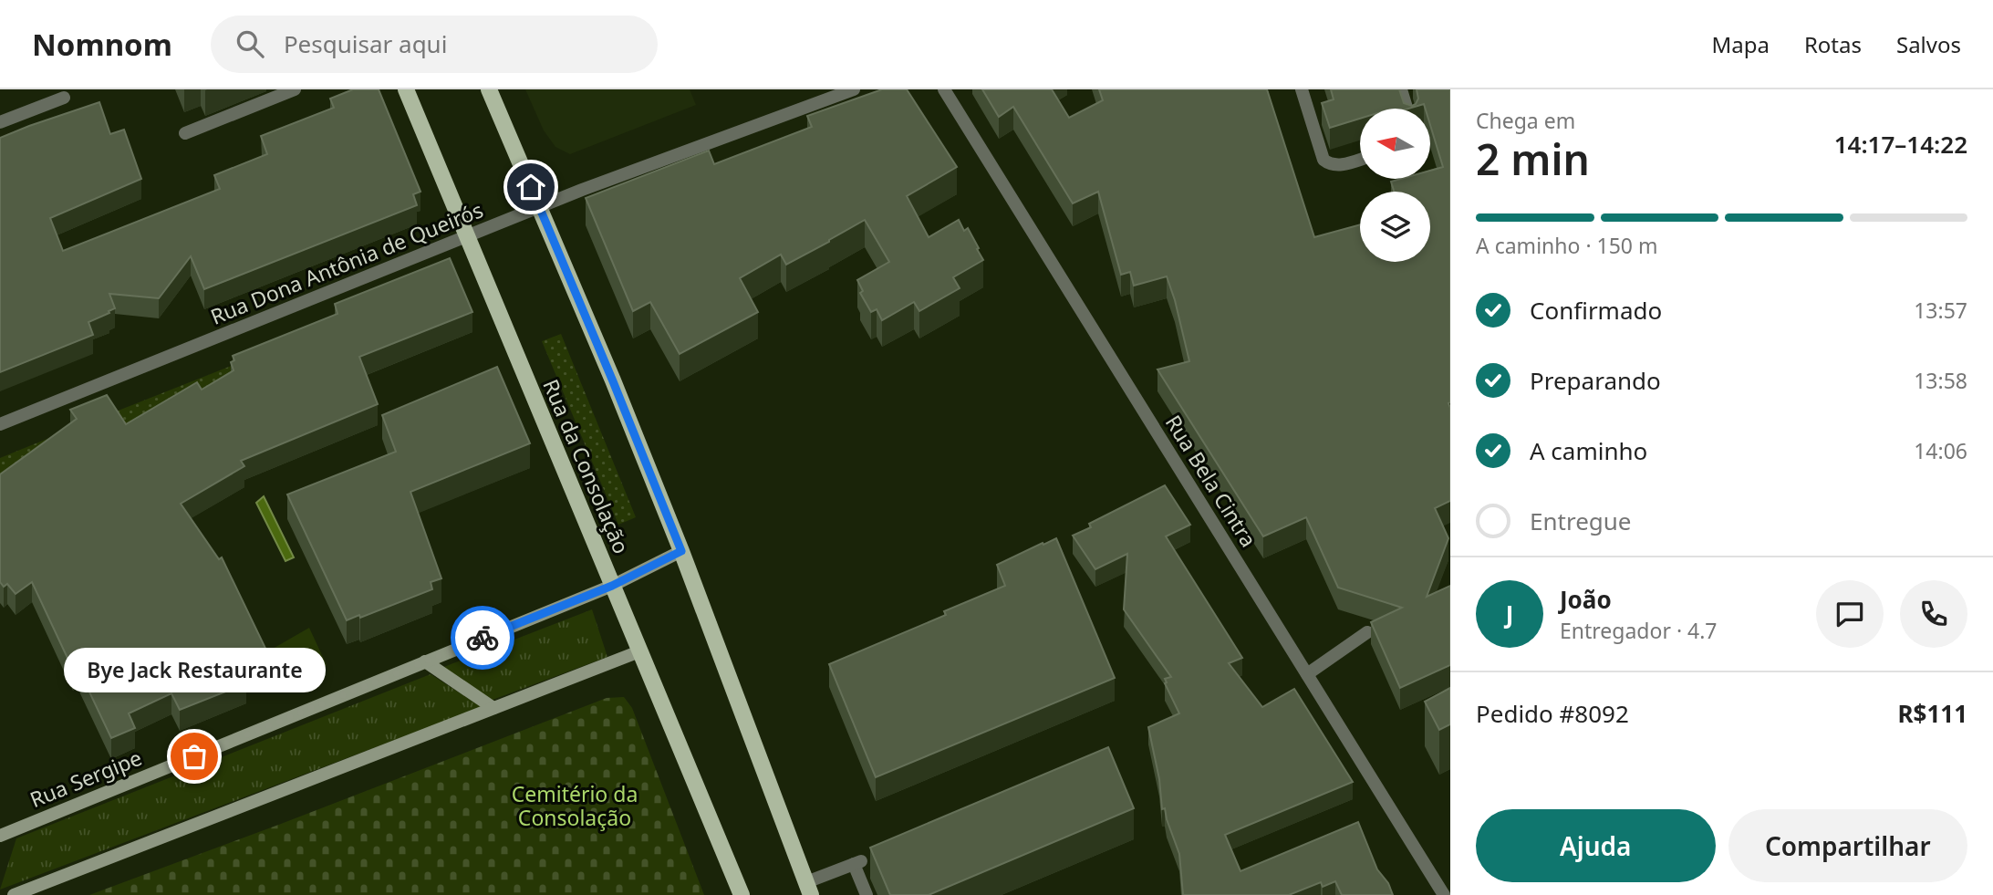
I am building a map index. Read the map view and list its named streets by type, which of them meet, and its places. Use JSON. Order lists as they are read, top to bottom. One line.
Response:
{"streets":{"main road":["Rua da Consolação"],"street":["Rua Dona Antônia de Queirós","Rua Bela Cintra","Rua Sergipe"]},"crossings":[["Rua Dona Antônia de Queirós","Rua da Consolação"],["Rua da Consolação","Rua Sergipe"]],"parks":["Cemitério da Consolação"],"places":["Bye Jack Restaurante"],"north":"left","page":{"header":"Nomnom","search":"Pesquisar aqui","nav":["Mapa","Rotas","Salvos"],"heading":["2 min","Chega em","14:17–14:22"],"panel":["João","Entregador · 4.7","Pedido #8092","R$111"],"bar":"A caminho · 150 m","list":[["Confirmado","13:57"],["Preparando","13:58"],["A caminho","14:06"],"Entregue"],"round":"J","bubble":"Bye Jack Restaurante","buttons":["Ajuda","Compartilhar"]}}
